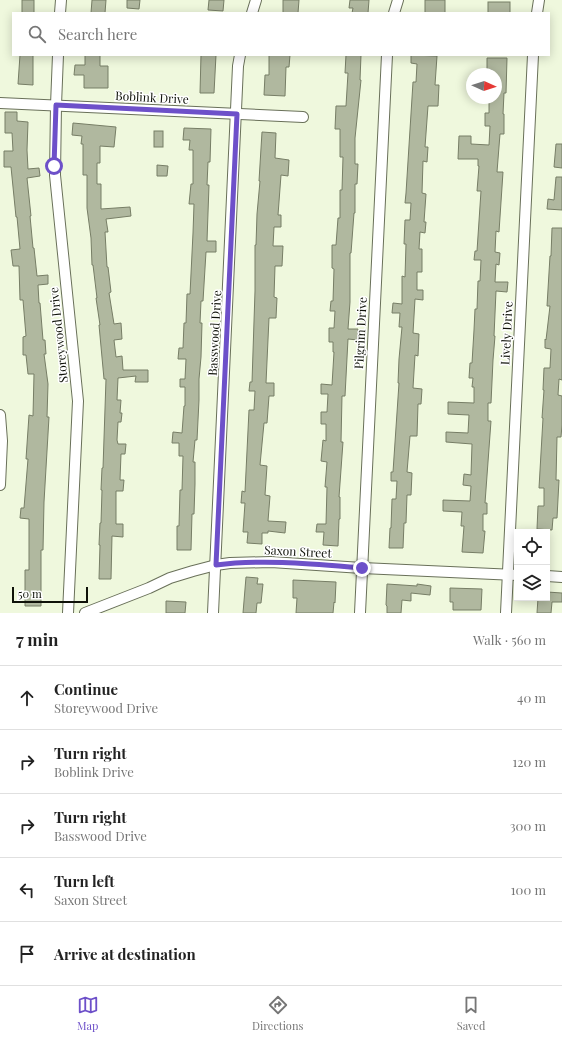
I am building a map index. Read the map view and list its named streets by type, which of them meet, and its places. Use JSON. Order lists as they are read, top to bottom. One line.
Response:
{"streets":{"street":["Boblink Drive","Basswood Drive","Pilgrim Drive","Lively Drive","Storeywood Drive","Saxon Street"]},"crossings":[["Boblink Drive","Basswood Drive"],["Boblink Drive","Storeywood Drive"],["Basswood Drive","Saxon Street"],["Pilgrim Drive","Saxon Street"],["Lively Drive","Saxon Street"]],"scale_bar":"50 m","north":"right","page":{"search":"Search here","scale":"50 m","heading":["7 min","Walk · 560 m"],"list":[["Continue","Storeywood Drive","40 m"],["Turn right","Boblink Drive","120 m"],["Turn right","Basswood Drive","300 m"],["Turn left","Saxon Street","100 m"],"Arrive at destination"],"nav":["Map","Directions","Saved"]}}
